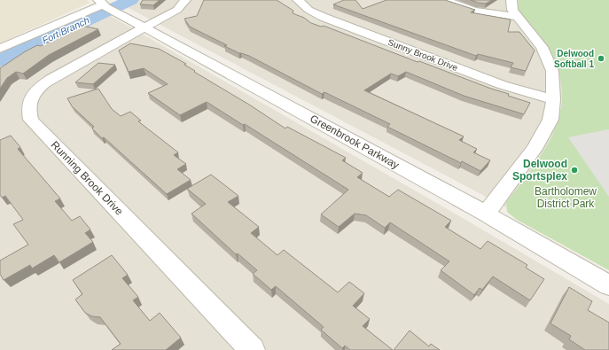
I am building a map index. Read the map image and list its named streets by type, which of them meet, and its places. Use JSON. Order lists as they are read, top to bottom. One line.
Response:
{"streets":{"street":["Sunny Brook Drive","Greenbrook Parkway","Running Brook Drive"]},"crossings":[["Greenbrook Parkway","Running Brook Drive"]],"water":["Fort Branch"],"parks":["Bartholomew District Park"],"places":["Delwood Softball 1","Delwood Sportsplex"]}
